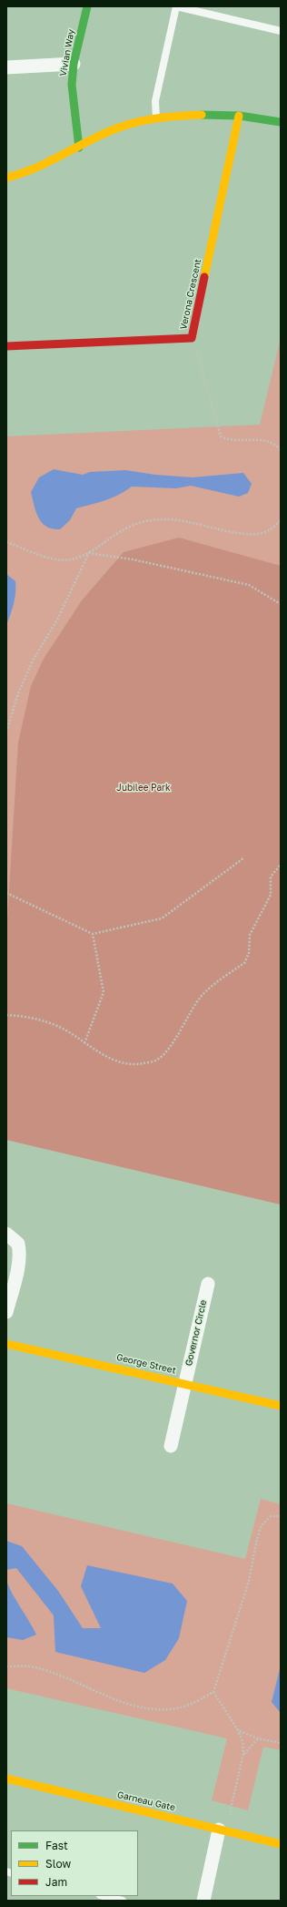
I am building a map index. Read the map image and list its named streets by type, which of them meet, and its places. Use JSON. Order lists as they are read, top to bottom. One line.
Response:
{"streets":{"street":["Vivian Way","Verona Crescent","Governor Circle","George Street","Garneau Gate"]},"crossings":[["Governor Circle","George Street"]],"parks":["Jubilee Park"],"legend":["Fast","Slow","Jam"]}
